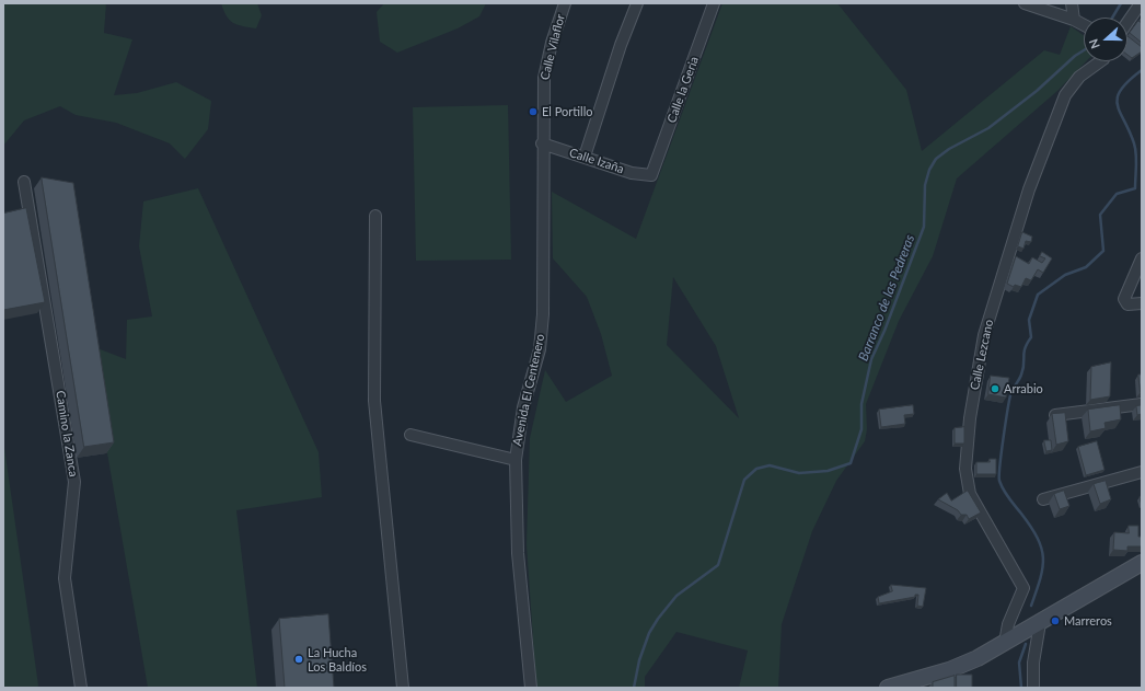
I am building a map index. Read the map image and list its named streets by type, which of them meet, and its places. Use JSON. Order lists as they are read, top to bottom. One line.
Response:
{"streets":{"street":["Calle Vilaflor","Calle la Geria","Calle Izaña","Calle Lezcano","Avenida El Centenero","Camino la Zanca"]},"crossings":[["Calle Vilaflor","Calle Izaña"],["Calle Vilaflor","Avenida El Centenero"],["Calle la Geria","Calle Izaña"],["Calle Izaña","Avenida El Centenero"]],"water":["Barranco de las Pedreras"],"places":["El Portillo","Arrabio","Marreros","La Hucha Los Baldíos"],"north":"left"}
